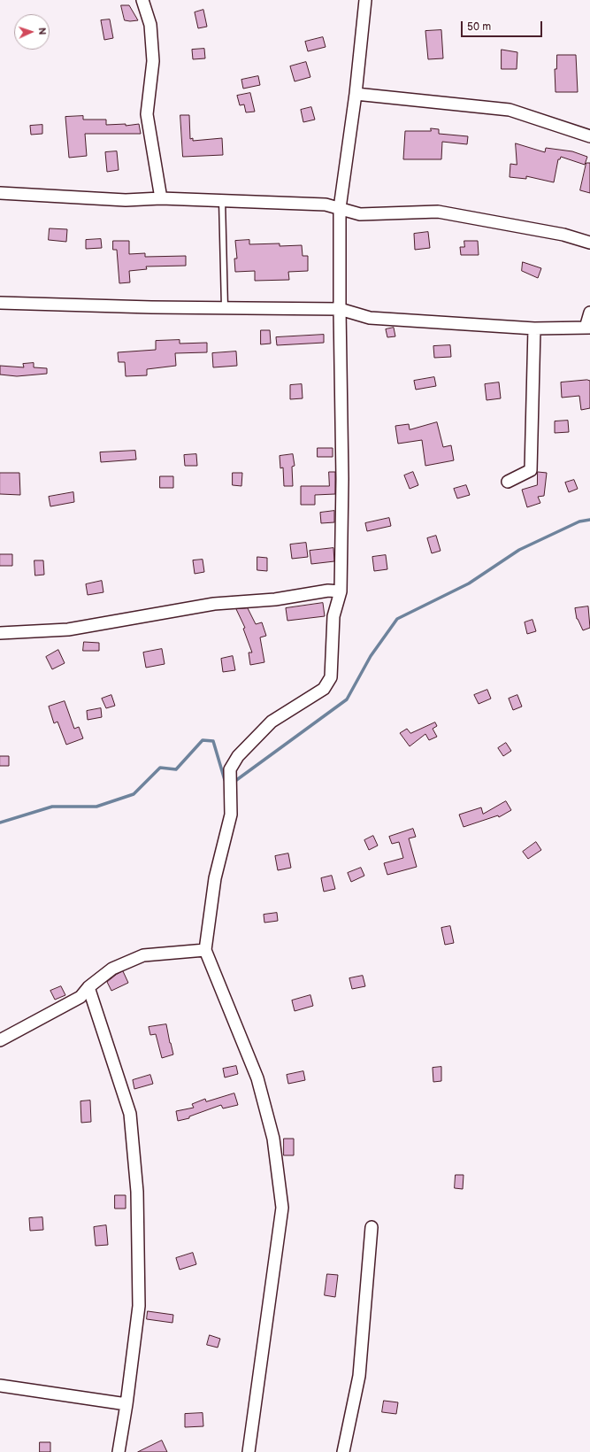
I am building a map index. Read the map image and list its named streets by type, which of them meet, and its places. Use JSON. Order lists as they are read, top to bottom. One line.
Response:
{"scale_bar":"50 m","north":"right"}
